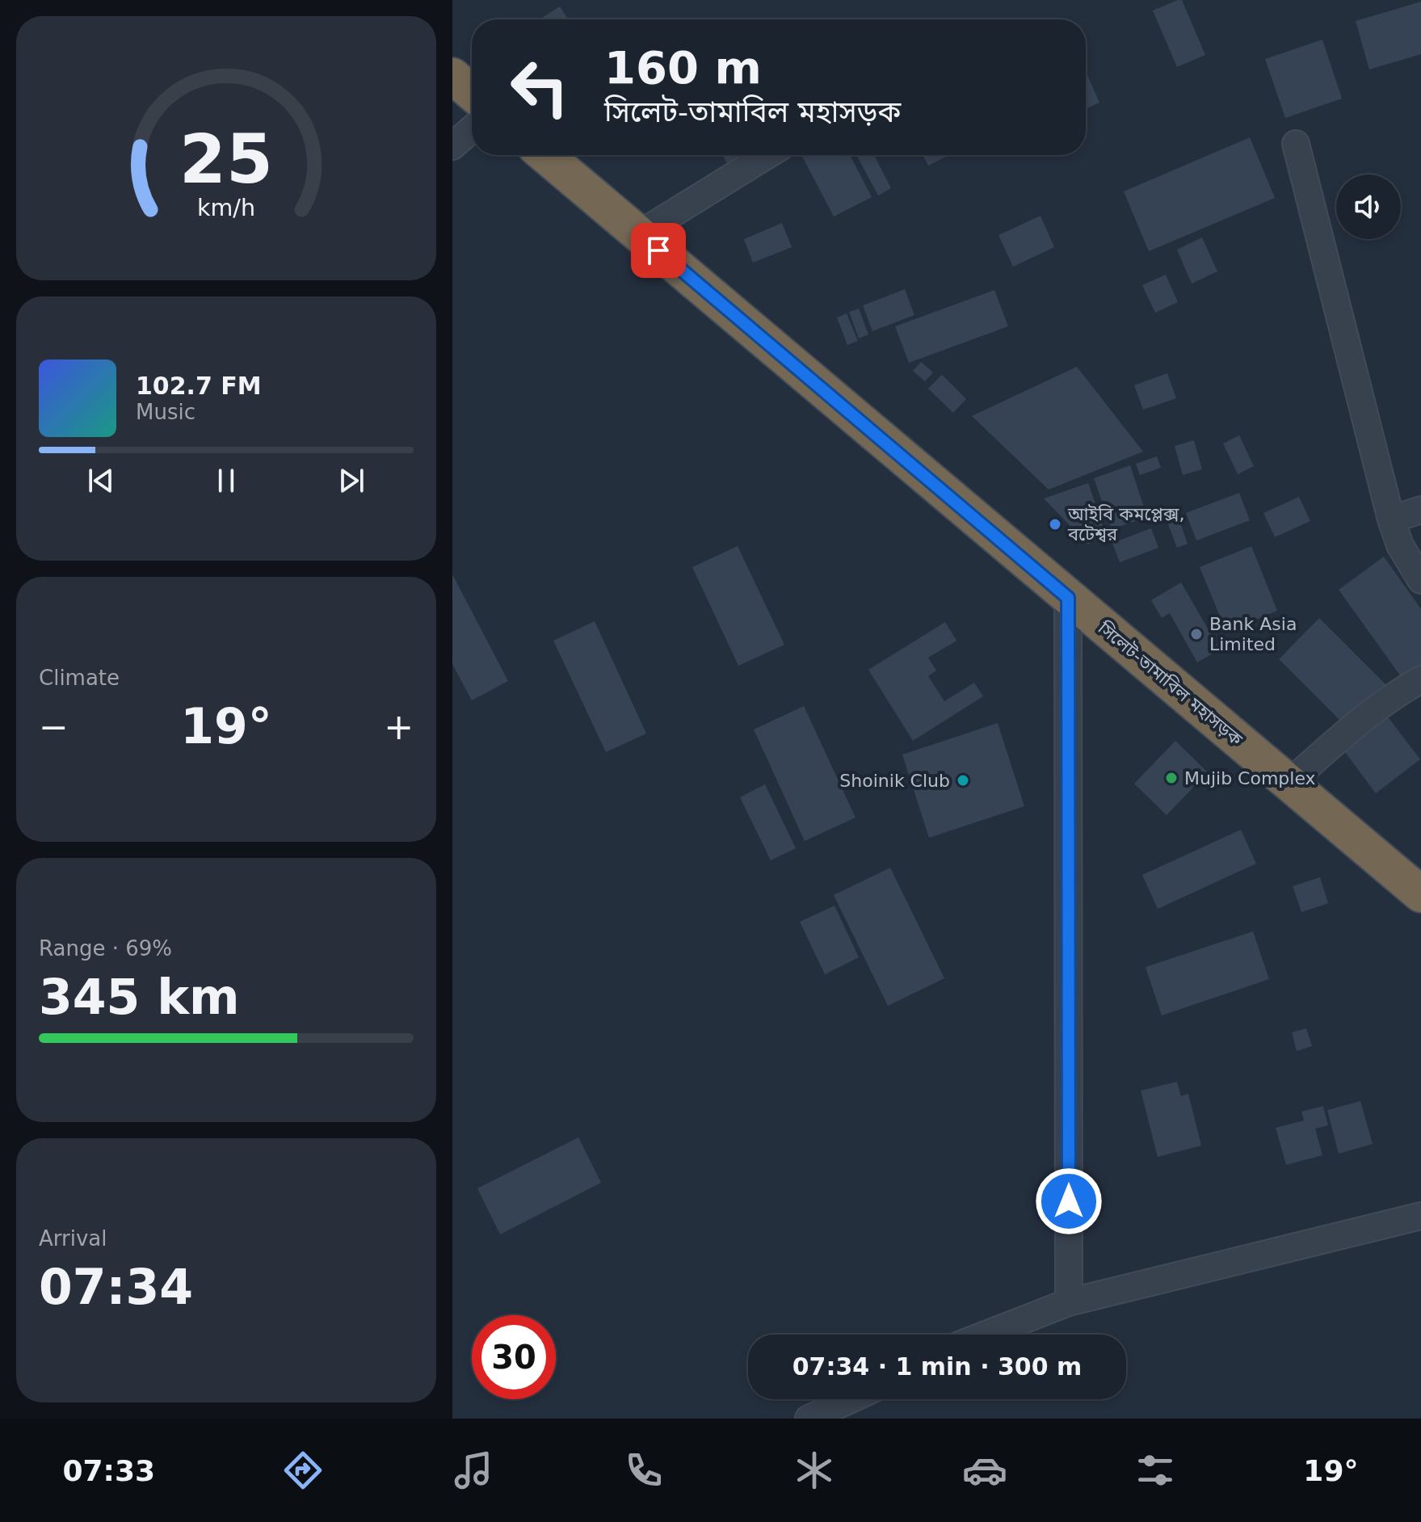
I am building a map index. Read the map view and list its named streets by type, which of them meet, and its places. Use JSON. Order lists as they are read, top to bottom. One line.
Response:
{"streets":{"highway":["সিলেট-তামাবিল মহাসড়ক"]},"places":["আইবি কমপ্লেক্স, বটেশ্বর","Bank Asia Limited","Mujib Complex","Shoinik Club"],"page":{"turn":["160 m","সিলেট-তামাবিল মহাসড়ক"],"song":["102.7 FM","Music"],"tile":["Climate",["Range · 69%","345 km"],["Arrival","07:34"]],"heat":["−","19°","+"],"limit":"30","trip":"07:34 · 1 min · 300 m","tabs":["07:33","19°"],"gauge":["25","km/h"]}}
